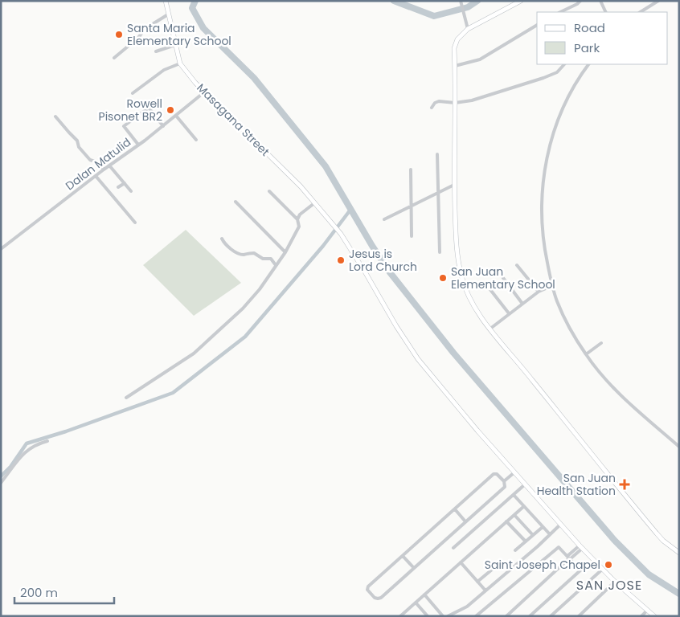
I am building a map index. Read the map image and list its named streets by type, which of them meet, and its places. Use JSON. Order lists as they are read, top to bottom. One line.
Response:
{"streets":{"street":["Masagana Street","Dalan Matulid"]},"crossings":[["Masagana Street","Dalan Matulid"]],"districts":["SAN JOSE"],"places":{"other":["Santa Maria Elementary School","Rowell Pisonet BR2","Jesus is Lord Church","San Juan Elementary School","Saint Joseph Chapel"],"health":["San Juan Health Station"]},"legend":["Road","Park"],"scale_bar":"200 m"}
